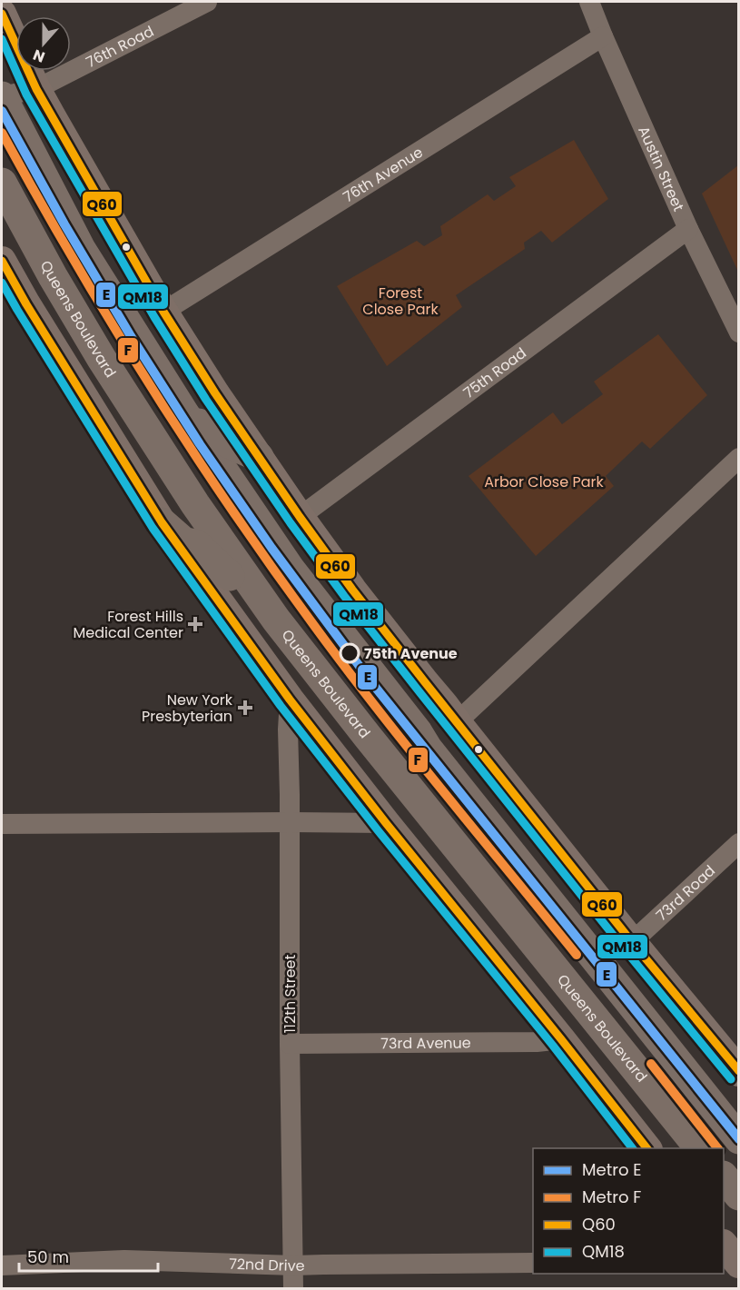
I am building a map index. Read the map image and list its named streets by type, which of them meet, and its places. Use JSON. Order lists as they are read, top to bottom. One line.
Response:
{"streets":{"main road":["Queens Boulevard"],"street":["76th Road","Austin Street","76th Avenue","75th Road","73rd Road","112th Street","73rd Avenue","72nd Drive"]},"crossings":[["Austin Street","76th Avenue"],["Austin Street","75th Road"],["112th Street","73rd Avenue"],["112th Street","72nd Drive"]],"parks":["Forest Close Park","Arbor Close Park"],"places":{"health":["Forest Hills Medical Center","New York Presbyterian"],"other":["75th Avenue"]},"lines":["transit line Q60","transit line QM18","metro line E","metro line F"],"legend":["Metro E","Metro F","Q60","QM18"],"scale_bar":"50 m","north":"bottom"}
